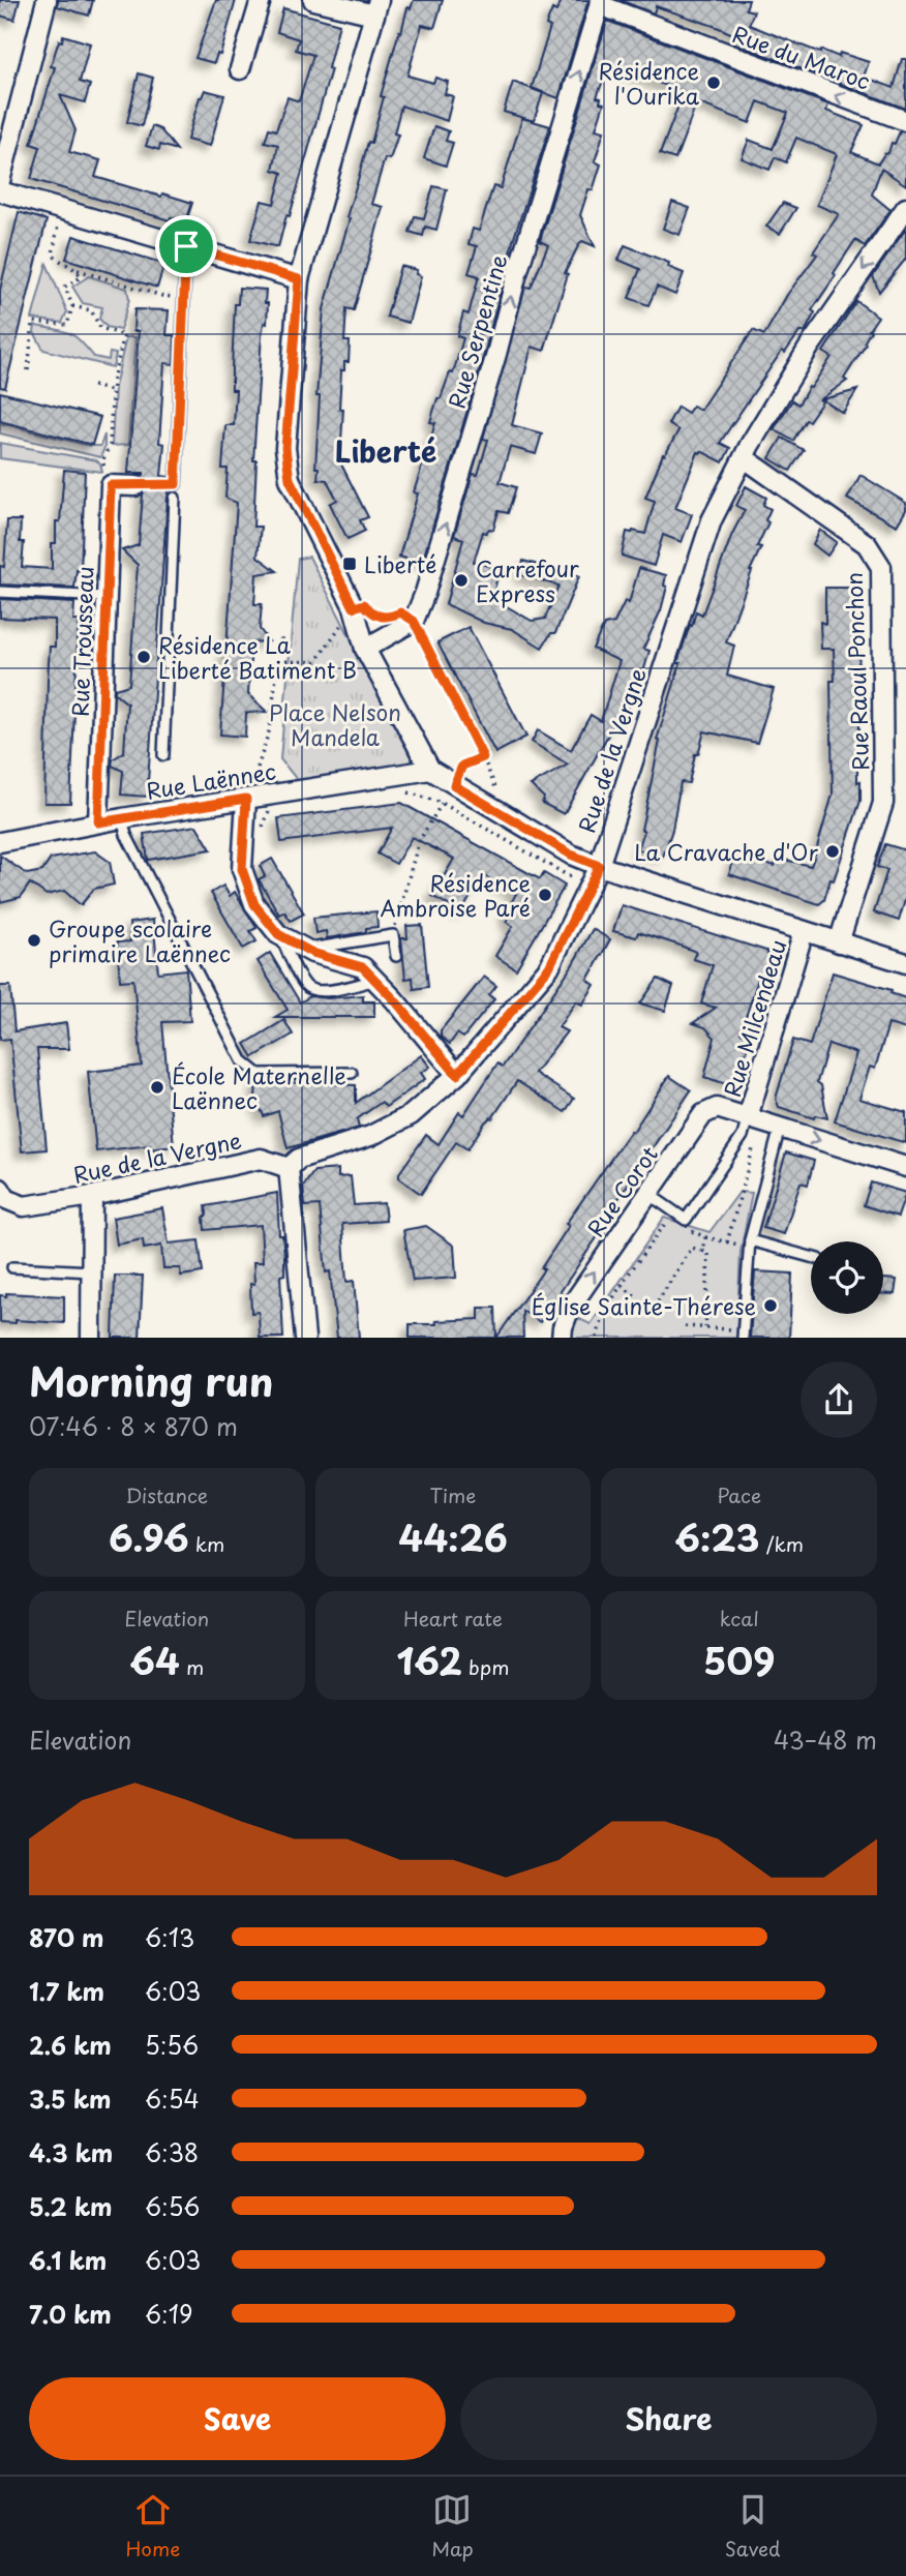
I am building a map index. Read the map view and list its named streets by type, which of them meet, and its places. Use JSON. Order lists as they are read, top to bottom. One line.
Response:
{"streets":{"street":["Rue du Maroc","Rue Serpentine","Rue Trousseau","Rue Raoul Ponchon","Rue de la Vergne","Rue Laënnec","Rue Milcendeau","Rue Corot"]},"crossings":[["Rue du Maroc","Rue Serpentine"],["Rue Trousseau","Rue Laënnec"],["Rue Raoul Ponchon","Rue de la Vergne"],["Rue Milcendeau","Rue Corot"]],"one_way":["Rue du Maroc","Rue Serpentine"],"districts":["Liberté"],"parks":["Place Nelson Mandela"],"places":{"other":["Résidence l'Ourika","Carrefour Express","Résidence La Liberté Batiment B","La Cravache d'Or","Résidence Ambroise Paré","Groupe scolaire primaire Laënnec","École Maternelle Laënnec","Église Sainte-Thérese"],"transit":["Liberté"]},"page":{"heading":["Morning run","07:46 · 8 × 870 m"],"stats":[["Distance","6.96 km"],["Time","44:26"],["Pace","6:23 /km"],["Elevation","64 m"],["Heart rate","162 bpm"],["kcal","509"]],"chart":["Elevation","43–48 m"],"list":[{"name":"870 m","note":"6:13"},{"name":"1.7 km","note":"6:03"},{"name":"2.6 km","note":"5:56"},{"name":"3.5 km","note":"6:54"},{"name":"4.3 km","note":"6:38"},{"name":"5.2 km","note":"6:56"},{"name":"6.1 km","note":"6:03"},{"name":"7.0 km","note":"6:19"}],"buttons":["Save","Share"],"tabs":["Home","Map","Saved"]}}
